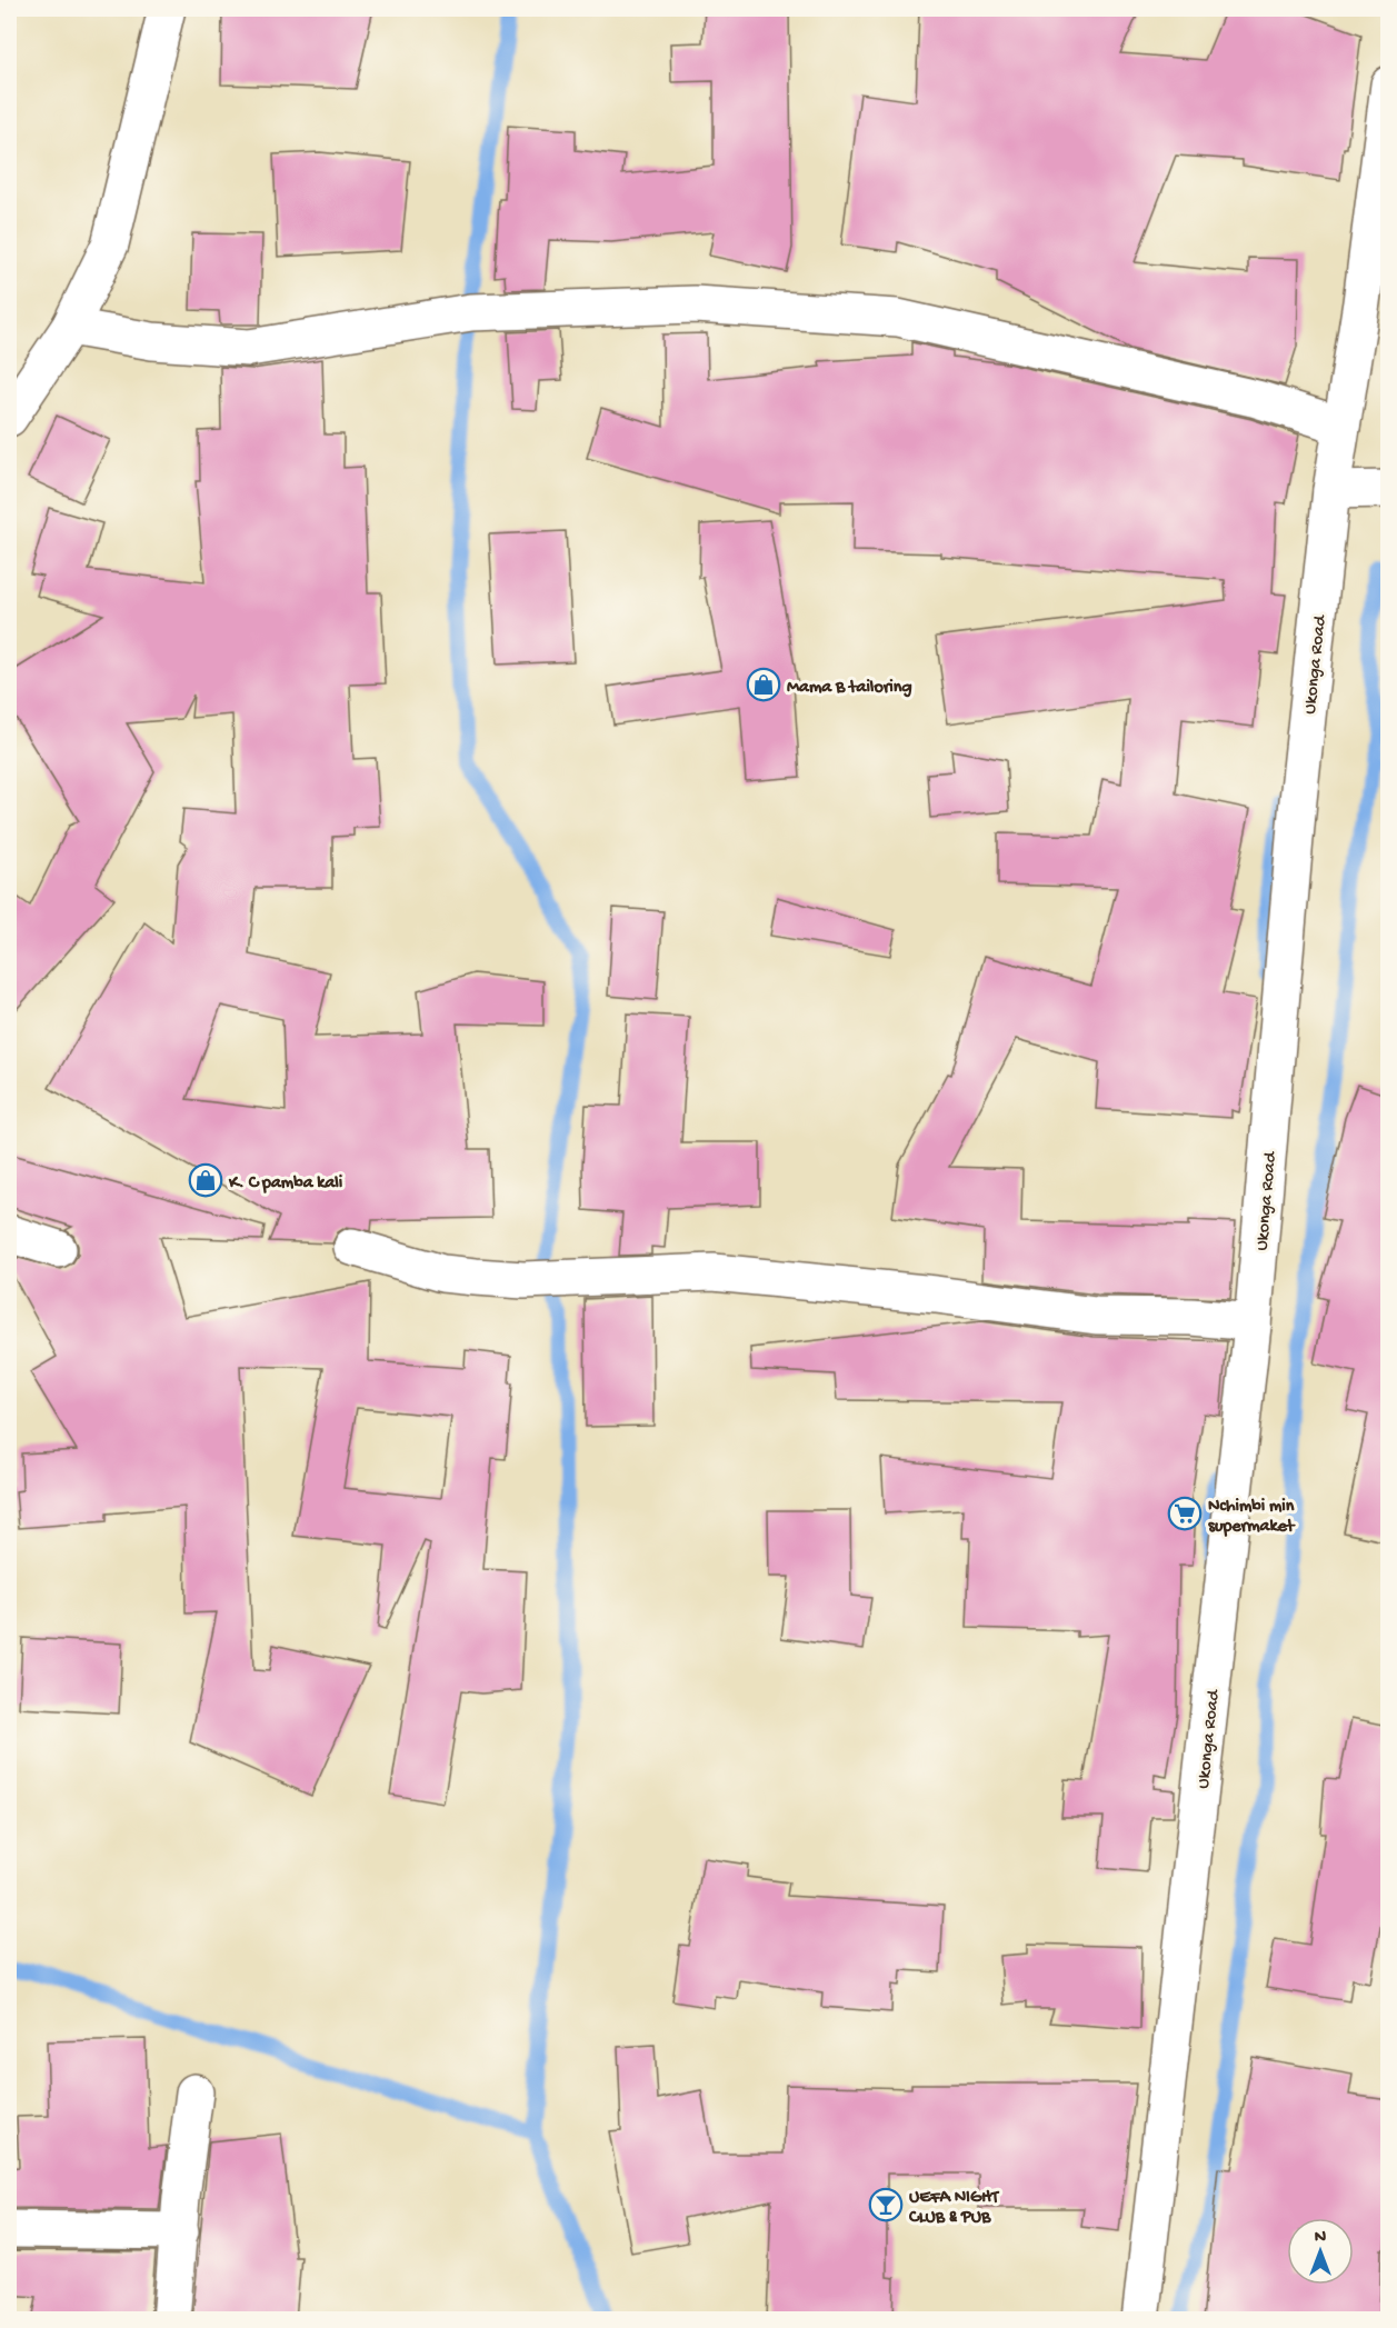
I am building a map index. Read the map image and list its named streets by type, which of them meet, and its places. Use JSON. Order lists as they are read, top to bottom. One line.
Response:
{"streets":{"street":["Ukonga Road"]},"places":{"shop":["Mama B tailoring","K. C pamba kali"],"supermarket":["Nchimbi min supermaket"],"bar":["UEFA NIGHT CLUB & PUB"]},"north":"top"}
